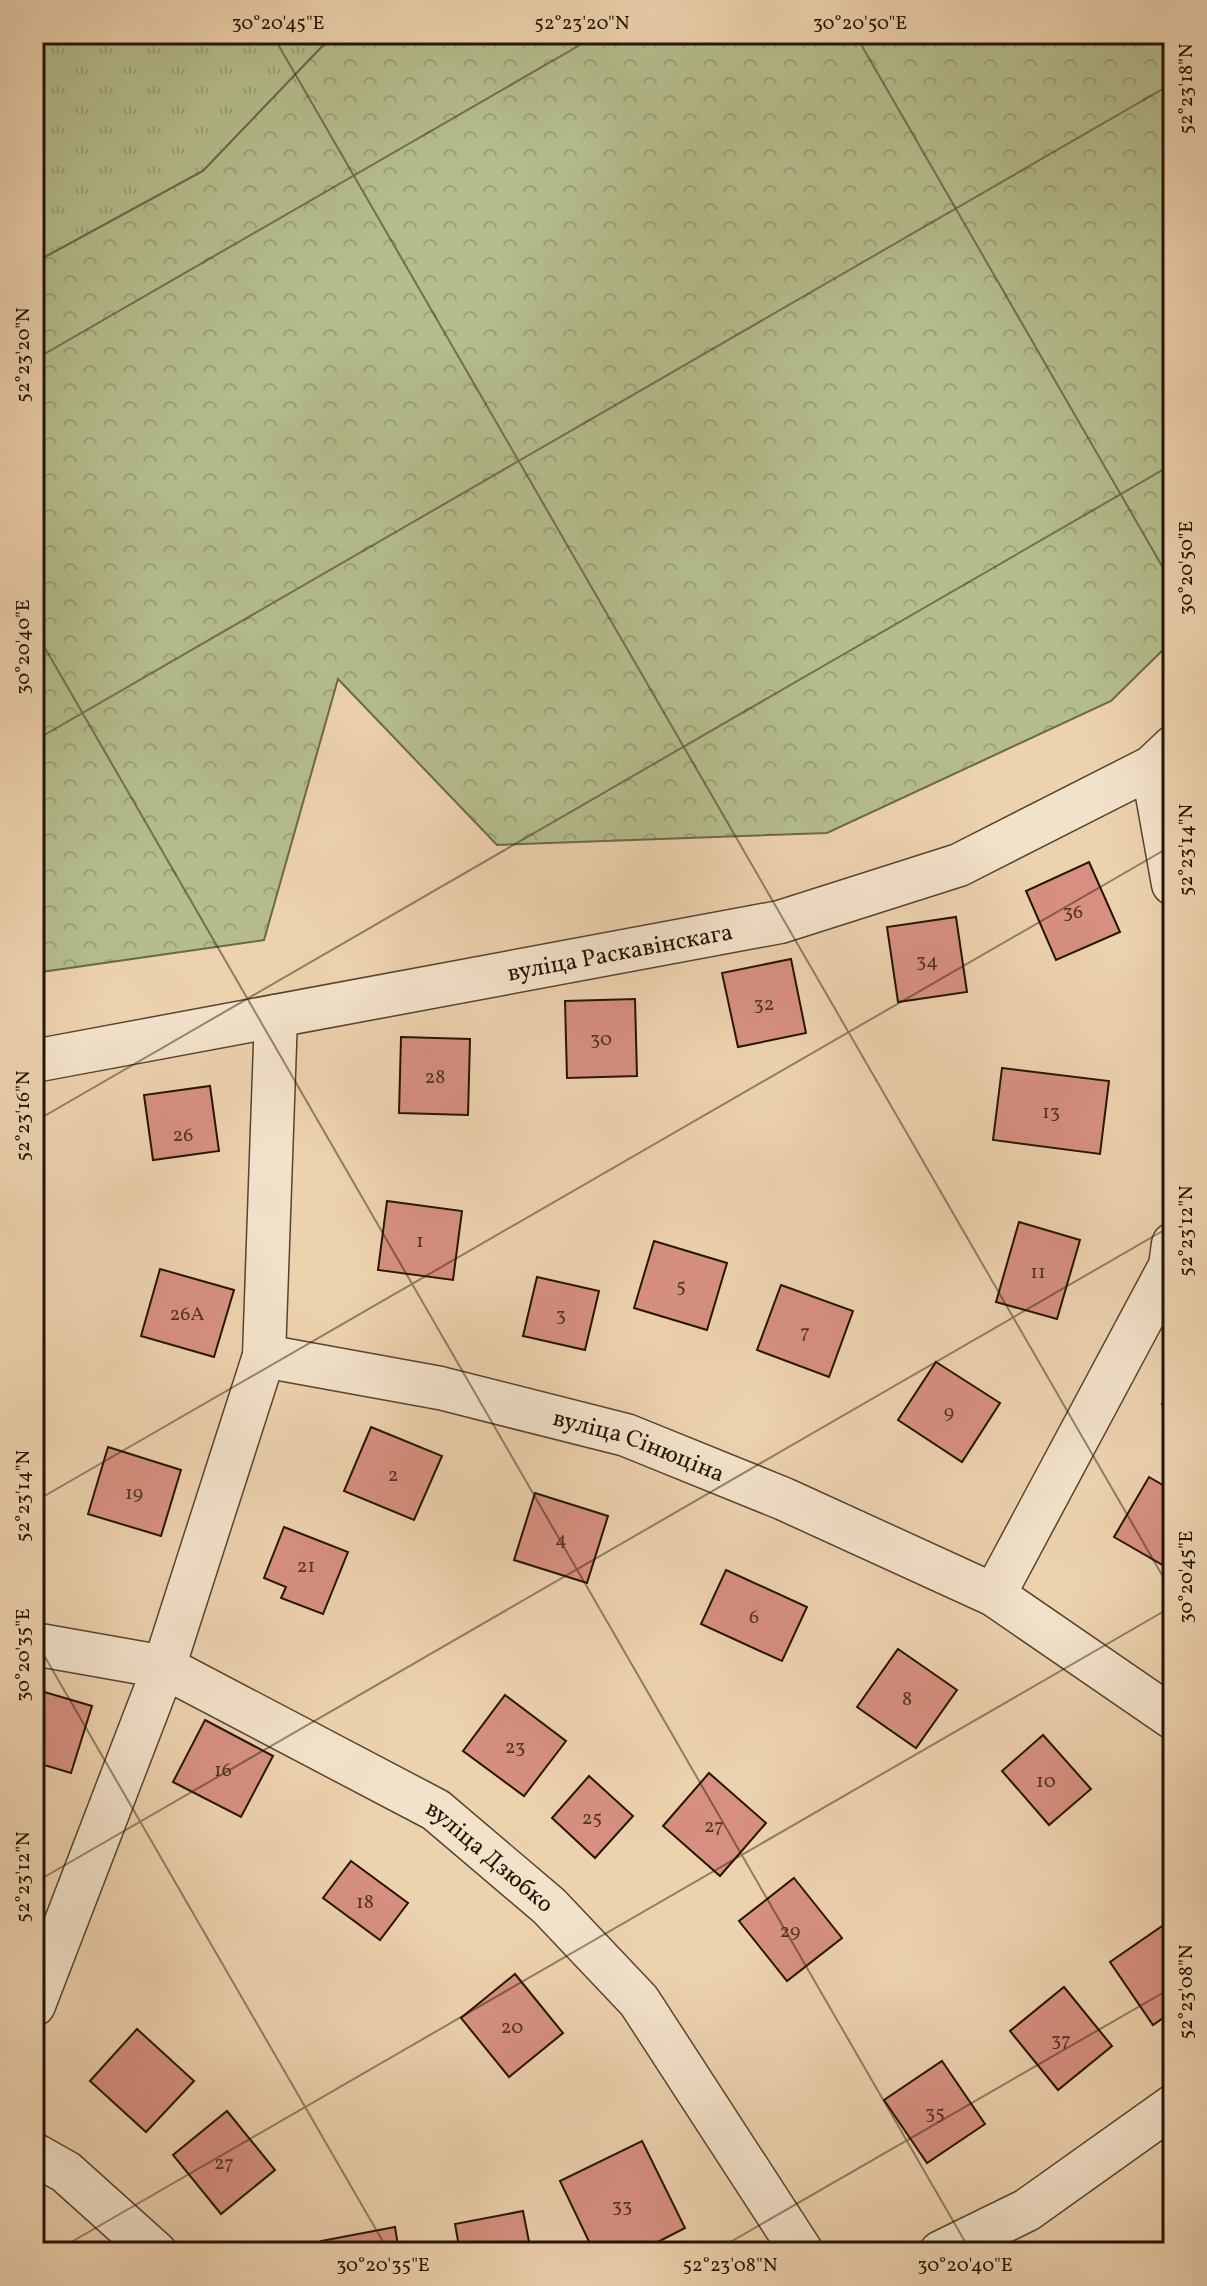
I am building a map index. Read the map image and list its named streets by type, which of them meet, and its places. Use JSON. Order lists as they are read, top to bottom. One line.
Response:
{"streets":{"street":["вуліца Раскавінскага","вуліца Сінюціна","вуліца Дзюбко"]},"house_numbers":["36","34","32","30","28","13","26","1","11","5","26А","3","7","9","2","19","4","21","6","8","23","16","10","25","27","18","29","20","37","35","27","33"],"coordinates":["30°20'45\"E","52°23'20\"N","30°20'50\"E","52°23'18\"N","30°20'40\"E","52°23'14\"N","52°23'16\"N","52°23'12\"N","30°20'35\"E","52°23'08\"N"]}
